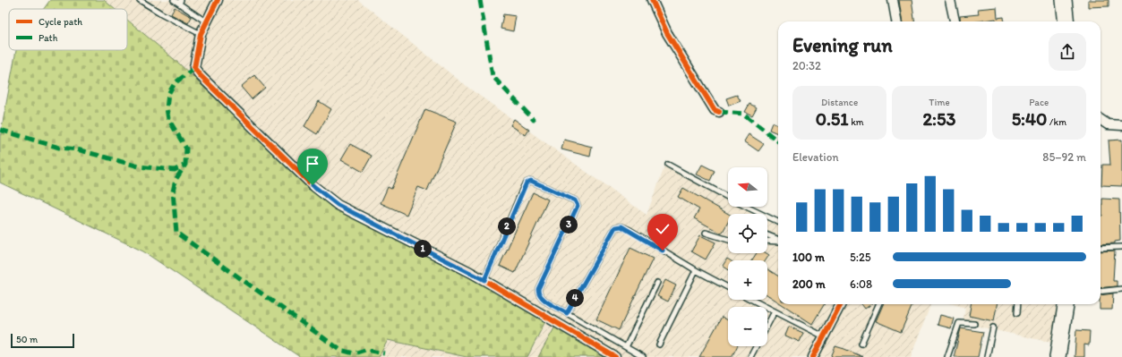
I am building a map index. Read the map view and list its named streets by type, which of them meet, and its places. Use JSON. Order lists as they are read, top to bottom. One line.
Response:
{"legend":["Cycle path","Path"],"scale_bar":"50 m","north":"left","page":{"heading":["Evening run","20:32"],"stats":[["Distance","0.51 km"],["Time","2:53"],["Pace","5:40 /km"]],"chart":["Elevation","85–92 m"],"map_buttons":["+","−"],"pins":["3","2","1","4"],"list":[{"name":"100 m","note":"5:25"},{"name":"200 m","note":"6:08"}],"scale":"50 m"}}
